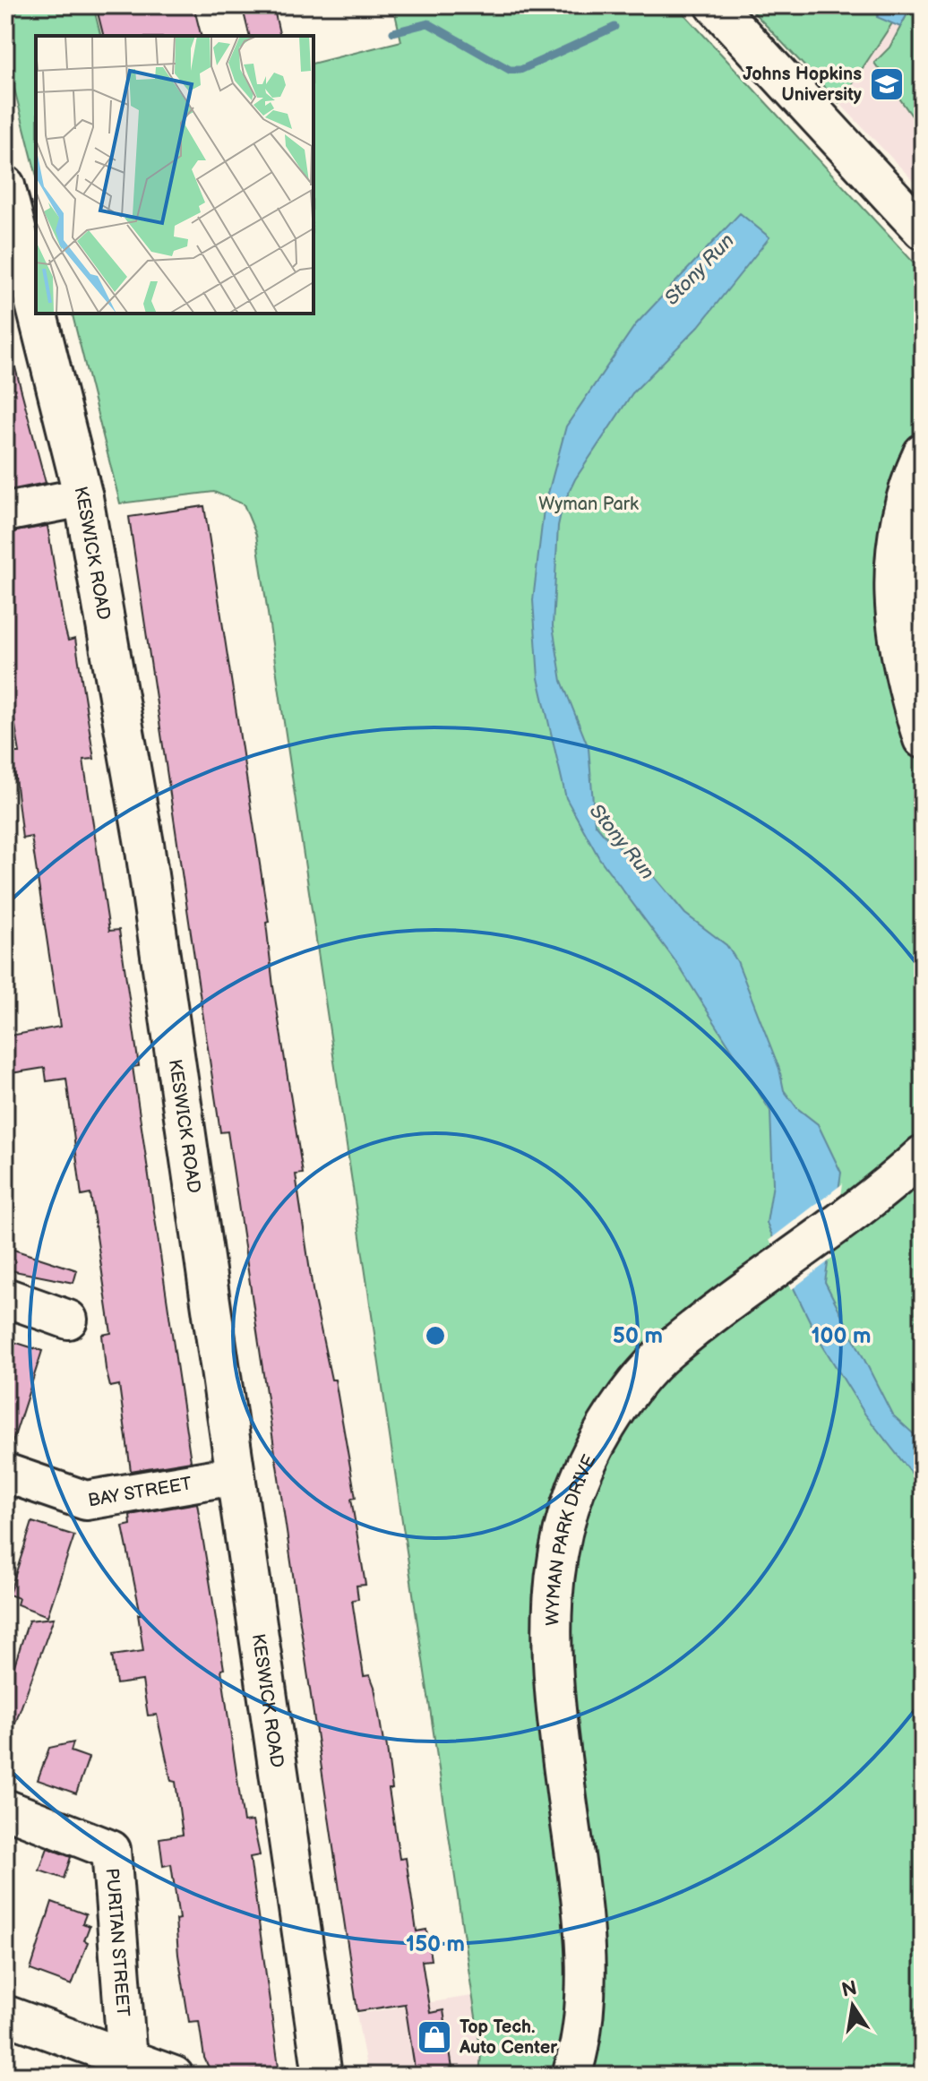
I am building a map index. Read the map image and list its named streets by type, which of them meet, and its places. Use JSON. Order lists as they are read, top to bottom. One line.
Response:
{"streets":{"street":["KESWICK ROAD","BAY STREET","WYMAN PARK DRIVE","PURITAN STREET"]},"crossings":[["KESWICK ROAD","BAY STREET"]],"water":["Stony Run"],"parks":["Wyman Park"],"places":{"school or university":["Johns Hopkins University"],"shop":["Top Tech. Auto Center"]},"north":"top","rings":["50 m","100 m","150 m"]}
